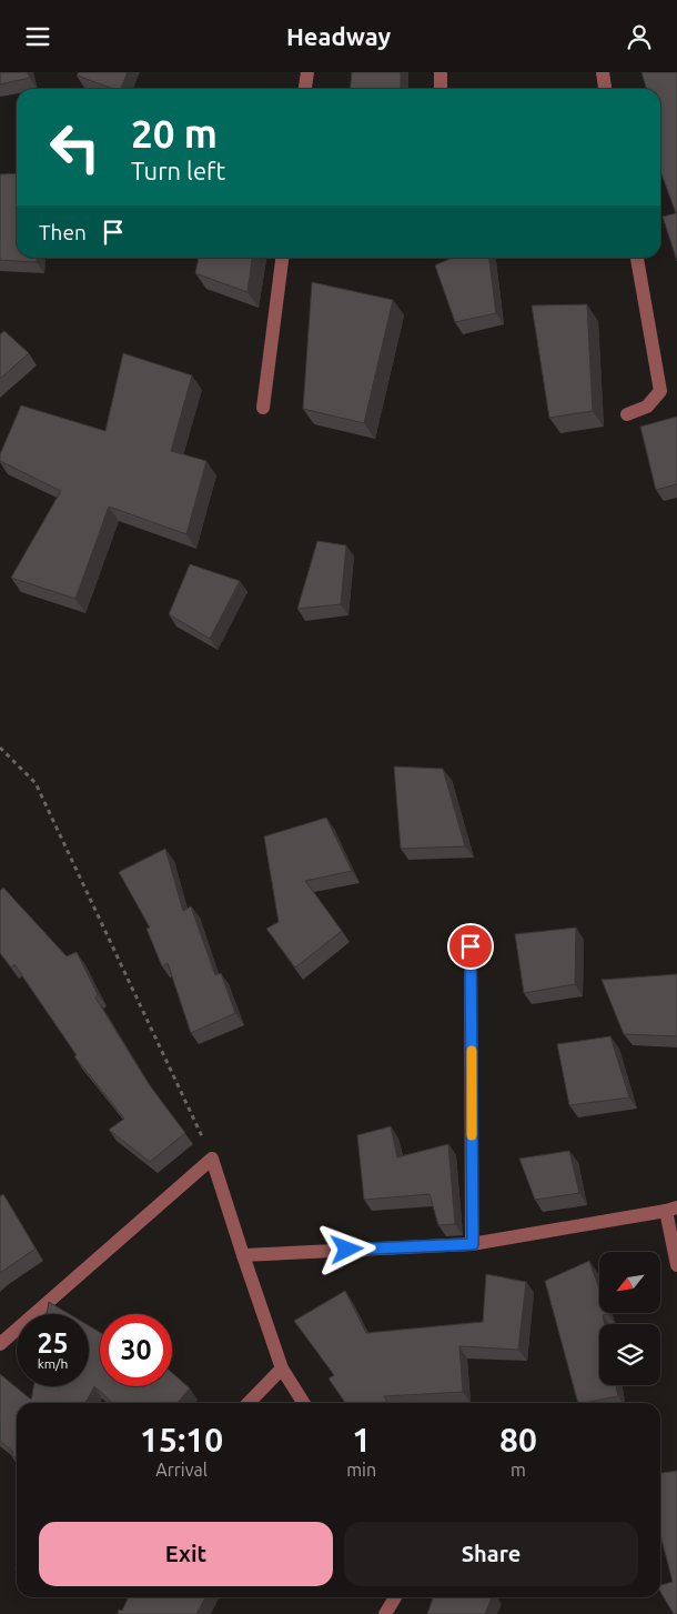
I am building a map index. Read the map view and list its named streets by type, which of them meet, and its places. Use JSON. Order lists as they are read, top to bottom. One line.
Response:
{"north":"bottom left","page":{"header":"Headway","turn":["20 m","Turn left"],"then":"Then","speed":"25 km/h","limit":"30","eta":["15:10","Arrival","1","min","80","m"],"buttons":["Exit","Share"]}}
